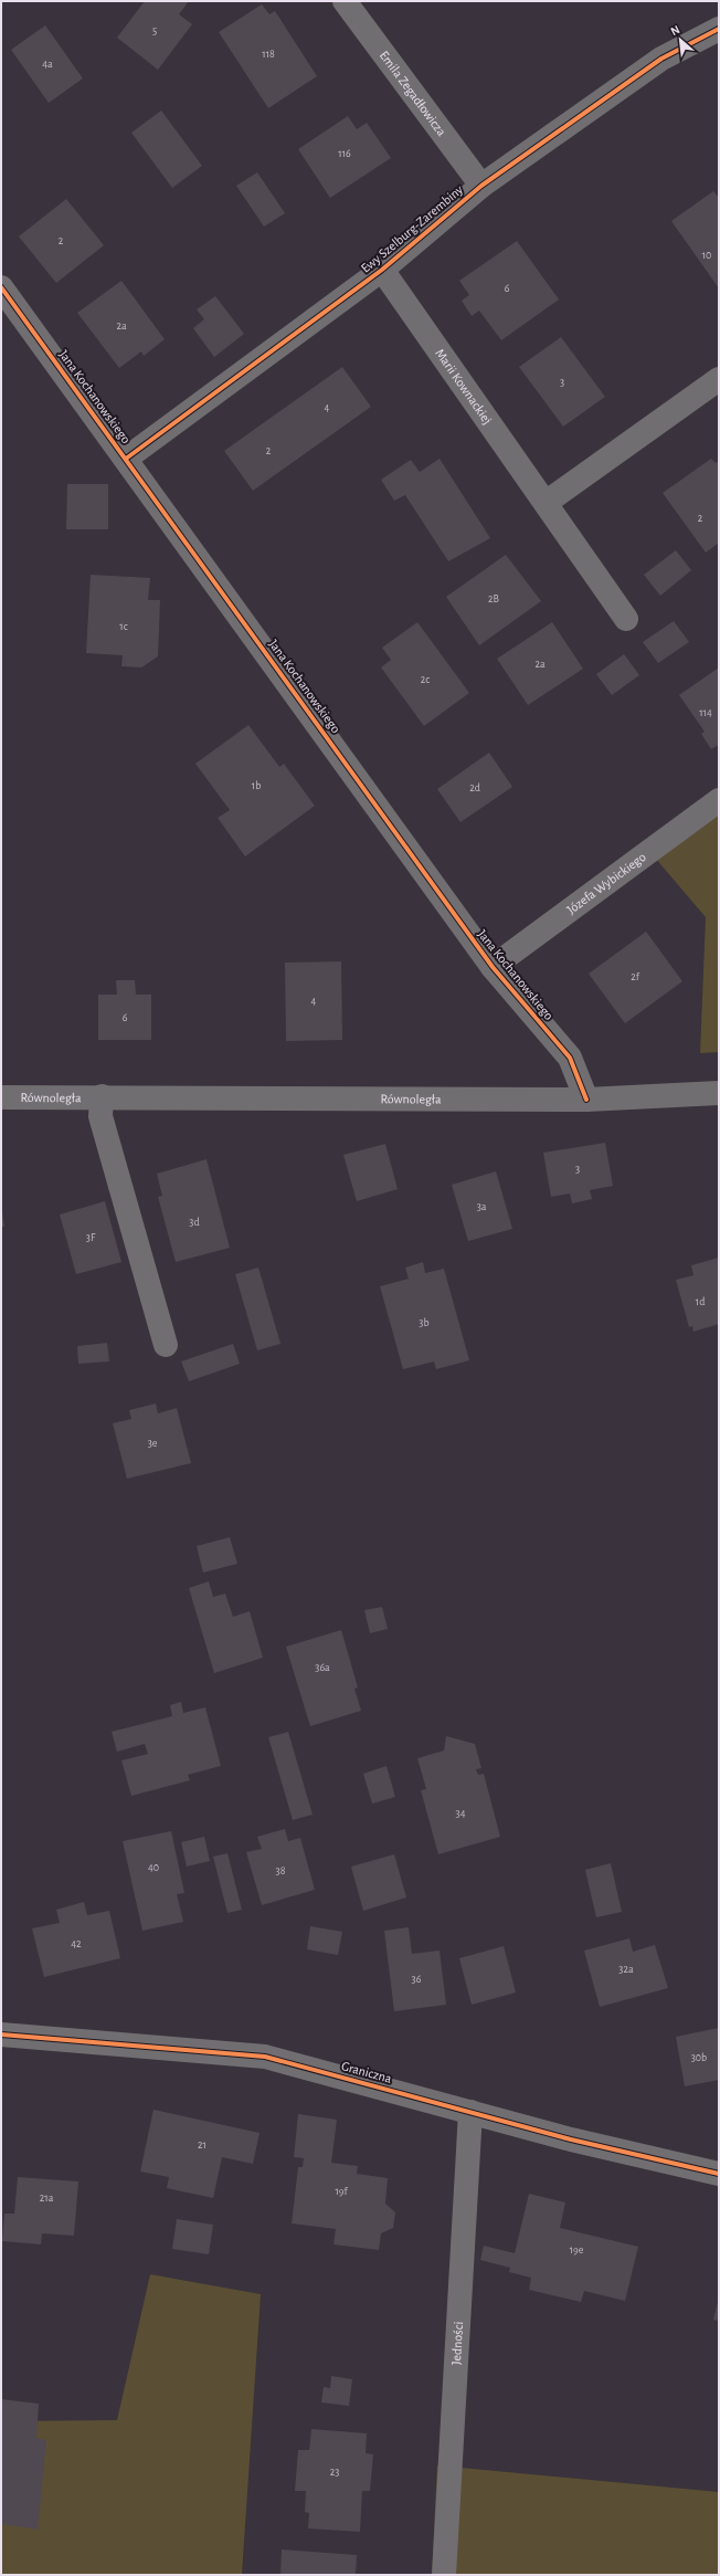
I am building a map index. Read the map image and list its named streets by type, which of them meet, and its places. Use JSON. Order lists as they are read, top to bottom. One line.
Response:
{"streets":{"street":["Emila Zegadłowicza","Ewy Szelburg-Zarembiny","Marii Kownackiej","Jana Kochanowskiego","Józefa Wybickiego","Równoległa","Graniczna","Jedności"]},"crossings":[["Emila Zegadłowicza","Ewy Szelburg-Zarembiny"],["Ewy Szelburg-Zarembiny","Marii Kownackiej"],["Ewy Szelburg-Zarembiny","Jana Kochanowskiego"],["Jana Kochanowskiego","Józefa Wybickiego"],["Jana Kochanowskiego","Równoległa"],["Graniczna","Jedności"]],"house_numbers":["5","118","4a","116","2","10","6","2a","3","4","2","2","2B","1c","2a","2c","114","1b","2d","2f","4","6","3","3a","3d","3F","1d","3b","3e","36a","34","40","38","42","32a","36","30b","21","19f","21a","19e","23"],"north":"top left"}
